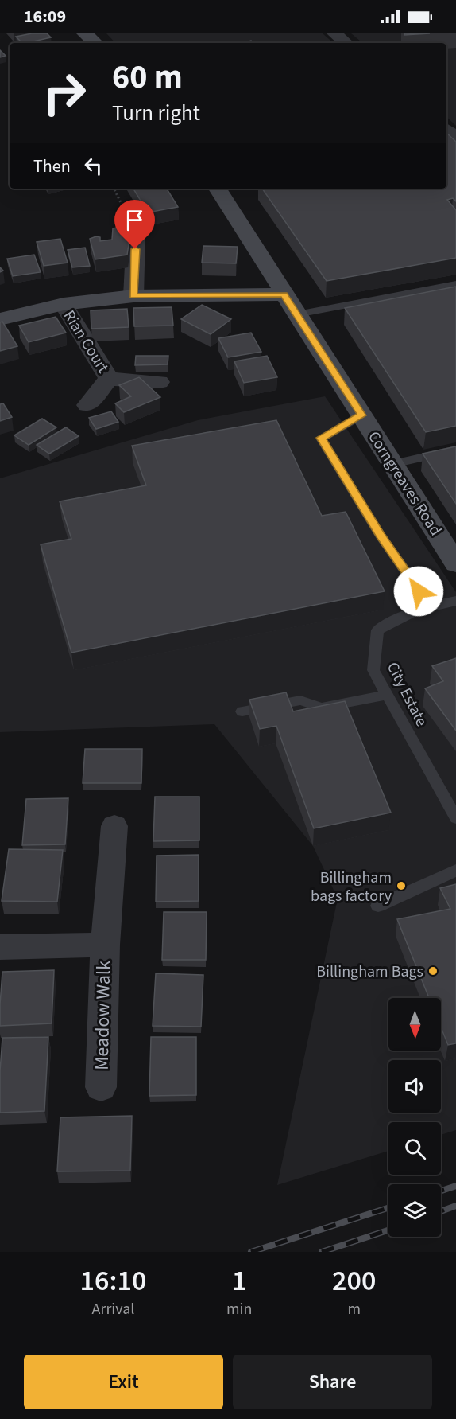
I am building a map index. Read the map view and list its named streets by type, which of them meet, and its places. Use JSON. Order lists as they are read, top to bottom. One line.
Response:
{"streets":{"street":["Rian Court","Corngreaves Road","Meadow Walk"],"lane":["City Estate"]},"places":["Billingham bags factory","Billingham Bags"],"north":"bottom","page":{"status":"16:09","turn":["60 m","Turn right"],"then":"Then","eta":["16:10","Arrival","1","min","200","m"],"buttons":["Exit","Share"]}}
